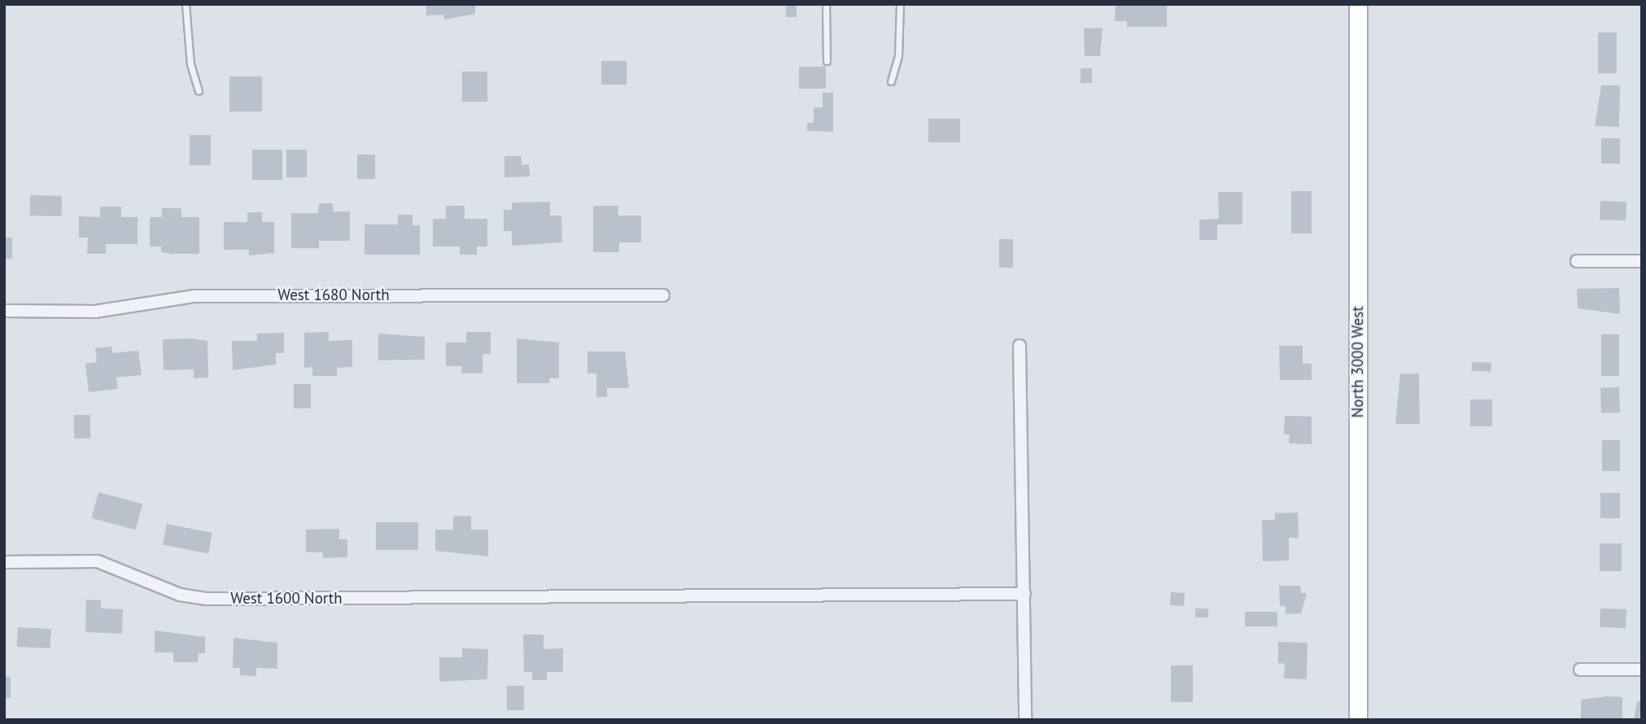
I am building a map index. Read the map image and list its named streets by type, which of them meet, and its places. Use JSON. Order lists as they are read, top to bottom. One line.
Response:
{"streets":{"main road":["North 3000 West"],"street":["West 1680 North","West 1600 North"]}}
